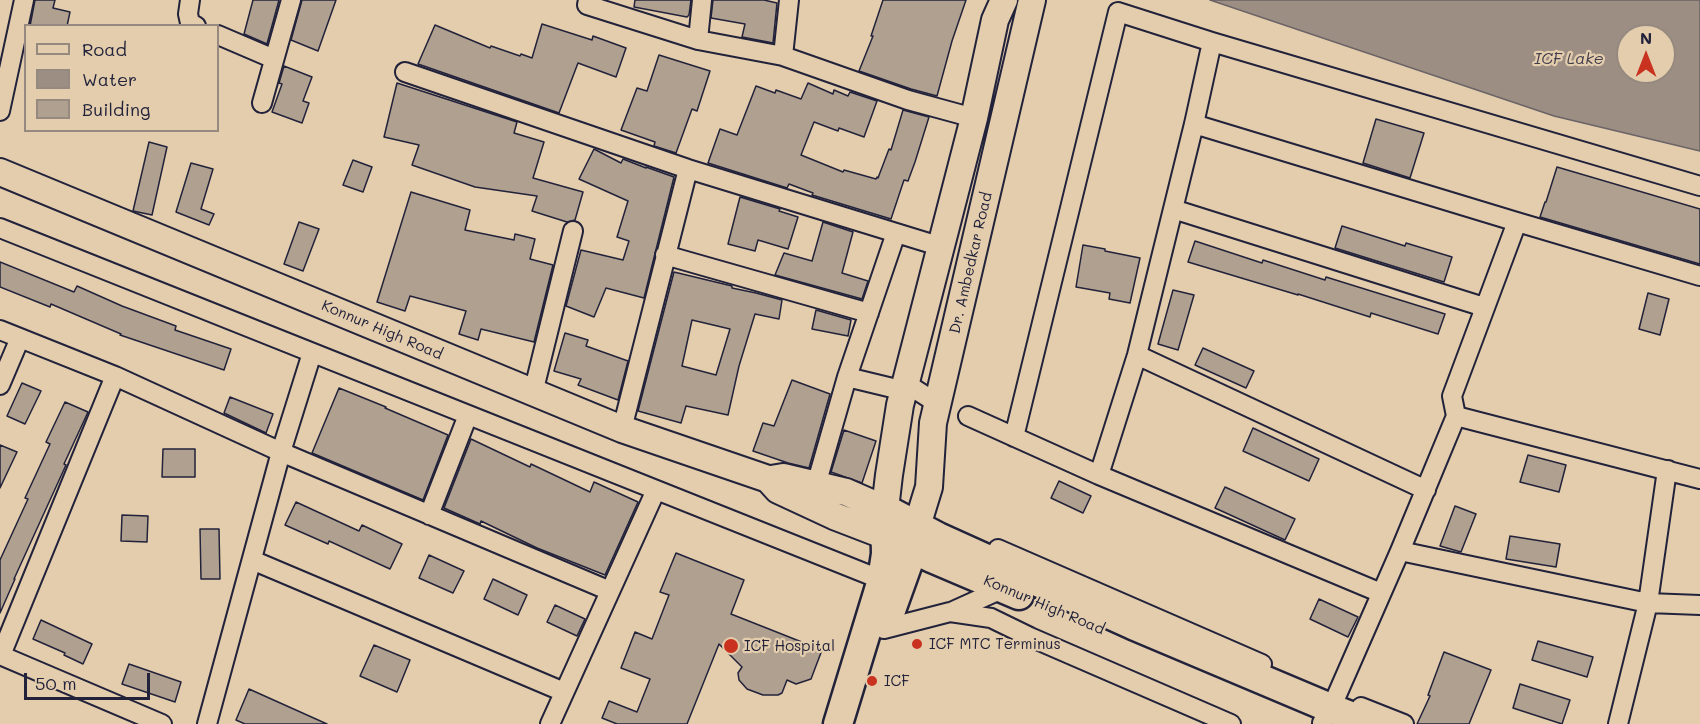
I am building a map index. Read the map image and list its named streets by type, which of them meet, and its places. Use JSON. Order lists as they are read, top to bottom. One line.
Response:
{"streets":{"main road":["Dr. Ambedkar Road","Konnur High Road"]},"crossings":[["Dr. Ambedkar Road","Konnur High Road"]],"water":["ICF Lake"],"places":["ICF MTC Terminus","ICF Hospital","ICF"],"legend":["Road","Water","Building"],"scale_bar":"50 m","north":"top"}
